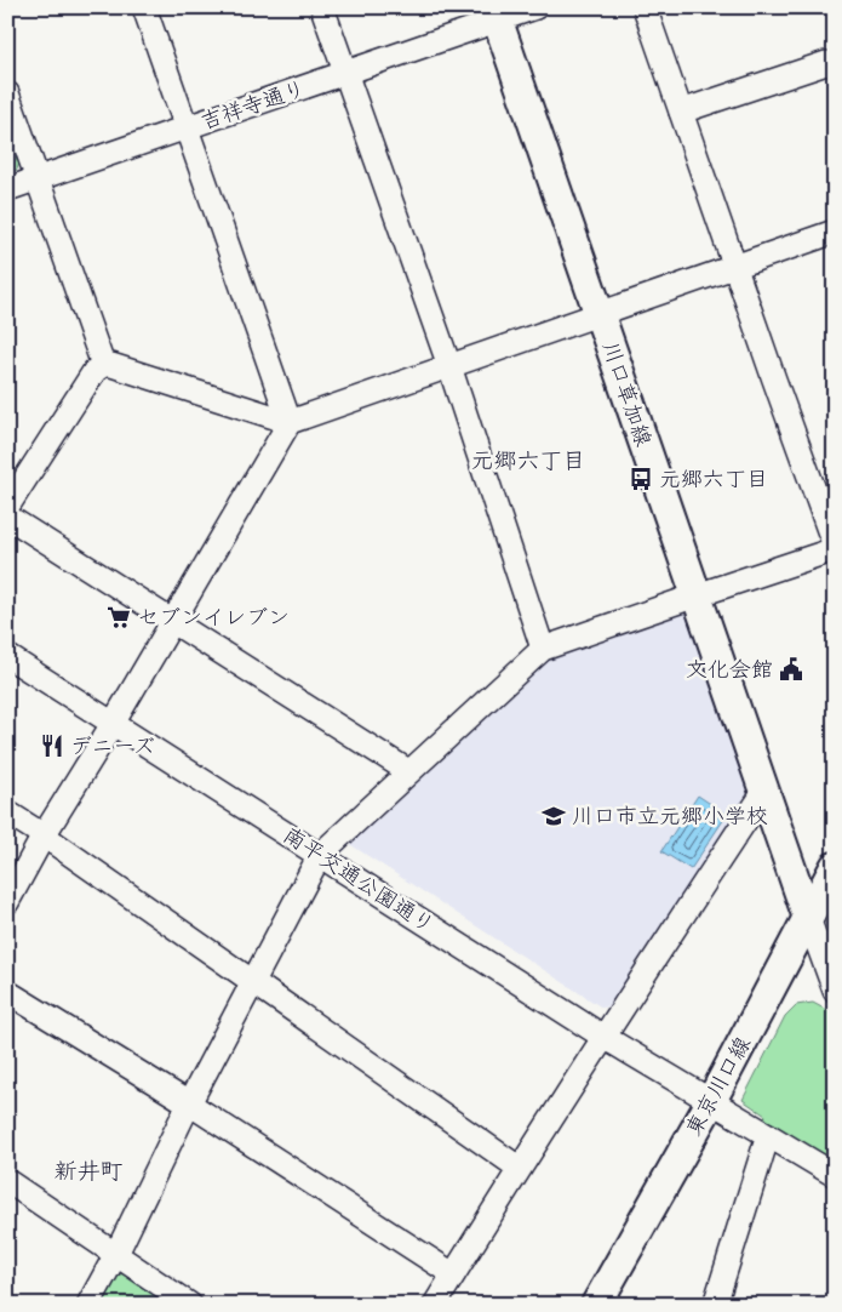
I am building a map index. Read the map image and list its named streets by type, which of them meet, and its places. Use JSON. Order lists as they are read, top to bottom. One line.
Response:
{"streets":{"main road":["川口草加線","東京川口線"],"street":["吉祥寺通り","南平交通公園通り"]},"crossings":[["吉祥寺通り","川口草加線"],["川口草加線","東京川口線"],["南平交通公園通り","東京川口線"]],"districts":["元郷六丁目","新井町"],"places":{"bus stop":["元郷六丁目"],"supermarket":["セブンイレブン"],"public building":["文化会館"],"restaurant":["デニーズ"],"school or university":["川口市立元郷小学校"]}}
